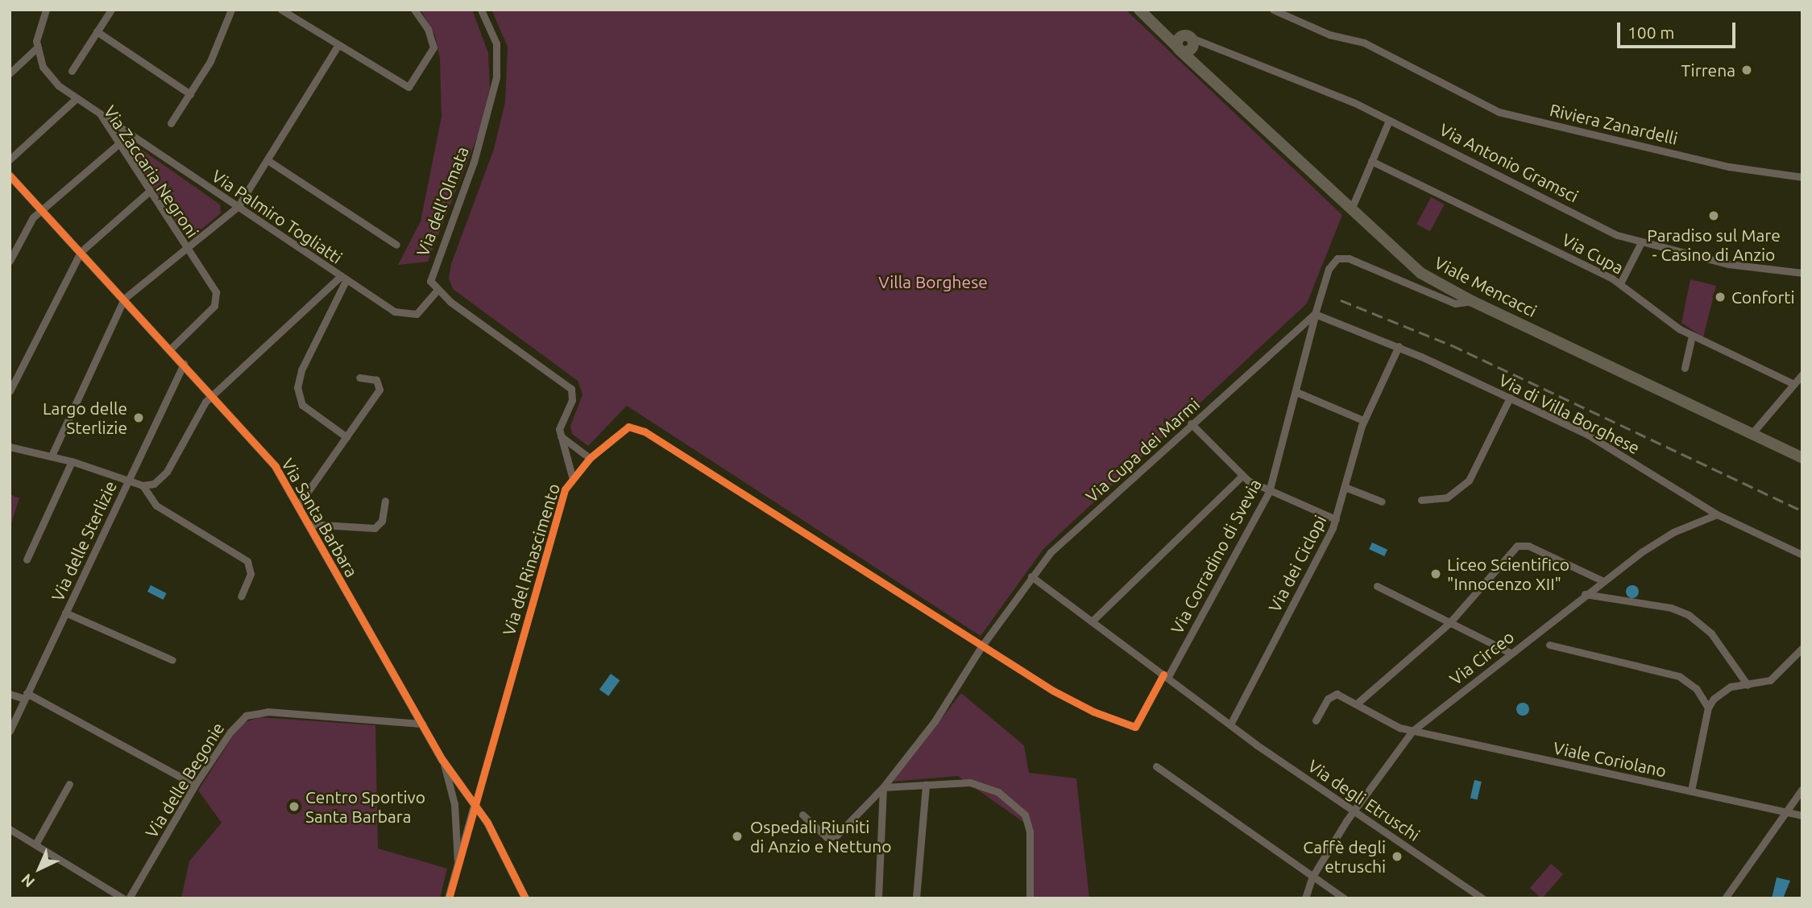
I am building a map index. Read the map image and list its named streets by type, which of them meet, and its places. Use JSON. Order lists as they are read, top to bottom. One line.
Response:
{"streets":{"main road":["Via Antonio Gramsci","Viale Mencacci"],"street":["Riviera Zanardelli","Via Zaccaria Negroni","Via dell'Olmata","Via Palmiro Togliatti","Via Cupa","Via di Villa Borghese","Via Cupa dei Marmi","Via Santa Barbara","Via delle Sterlizie","Via Corradino di Svevia","Via del Rinascimento","Via dei Ciclopi","Via Circeo","Viale Coriolano","Via delle Begonie","Via degli Etruschi"]},"crossings":[["Via Antonio Gramsci","Viale Mencacci"],["Via Zaccaria Negroni","Via Palmiro Togliatti"],["Via Zaccaria Negroni","Via Santa Barbara"],["Via dell'Olmata","Via Palmiro Togliatti"],["Via di Villa Borghese","Via Cupa dei Marmi"],["Via di Villa Borghese","Via Corradino di Svevia"],["Via di Villa Borghese","Via dei Ciclopi"],["Via di Villa Borghese","Via Circeo"],["Via Cupa dei Marmi","Via Corradino di Svevia"],["Via Cupa dei Marmi","Via del Rinascimento"],["Via Cupa dei Marmi","Via degli Etruschi"],["Via Santa Barbara","Via delle Sterlizie"],["Via Santa Barbara","Via del Rinascimento"],["Via Santa Barbara","Via delle Begonie"],["Via Corradino di Svevia","Via del Rinascimento"],["Via Corradino di Svevia","Via degli Etruschi"],["Via dei Ciclopi","Via degli Etruschi"],["Via Circeo","Viale Coriolano"],["Via Circeo","Via degli Etruschi"]],"parks":["Villa Borghese"],"places":["Tirrena","Paradiso sul Mare - Casino di Anzio","Conforti","Largo delle Sterlizie","Liceo Scientifico \"Innocenzo XII\"","Centro Sportivo Santa Barbara","Ospedali Riuniti di Anzio e Nettuno","Caffè degli etruschi"],"scale_bar":"100 m","north":"bottom left"}
